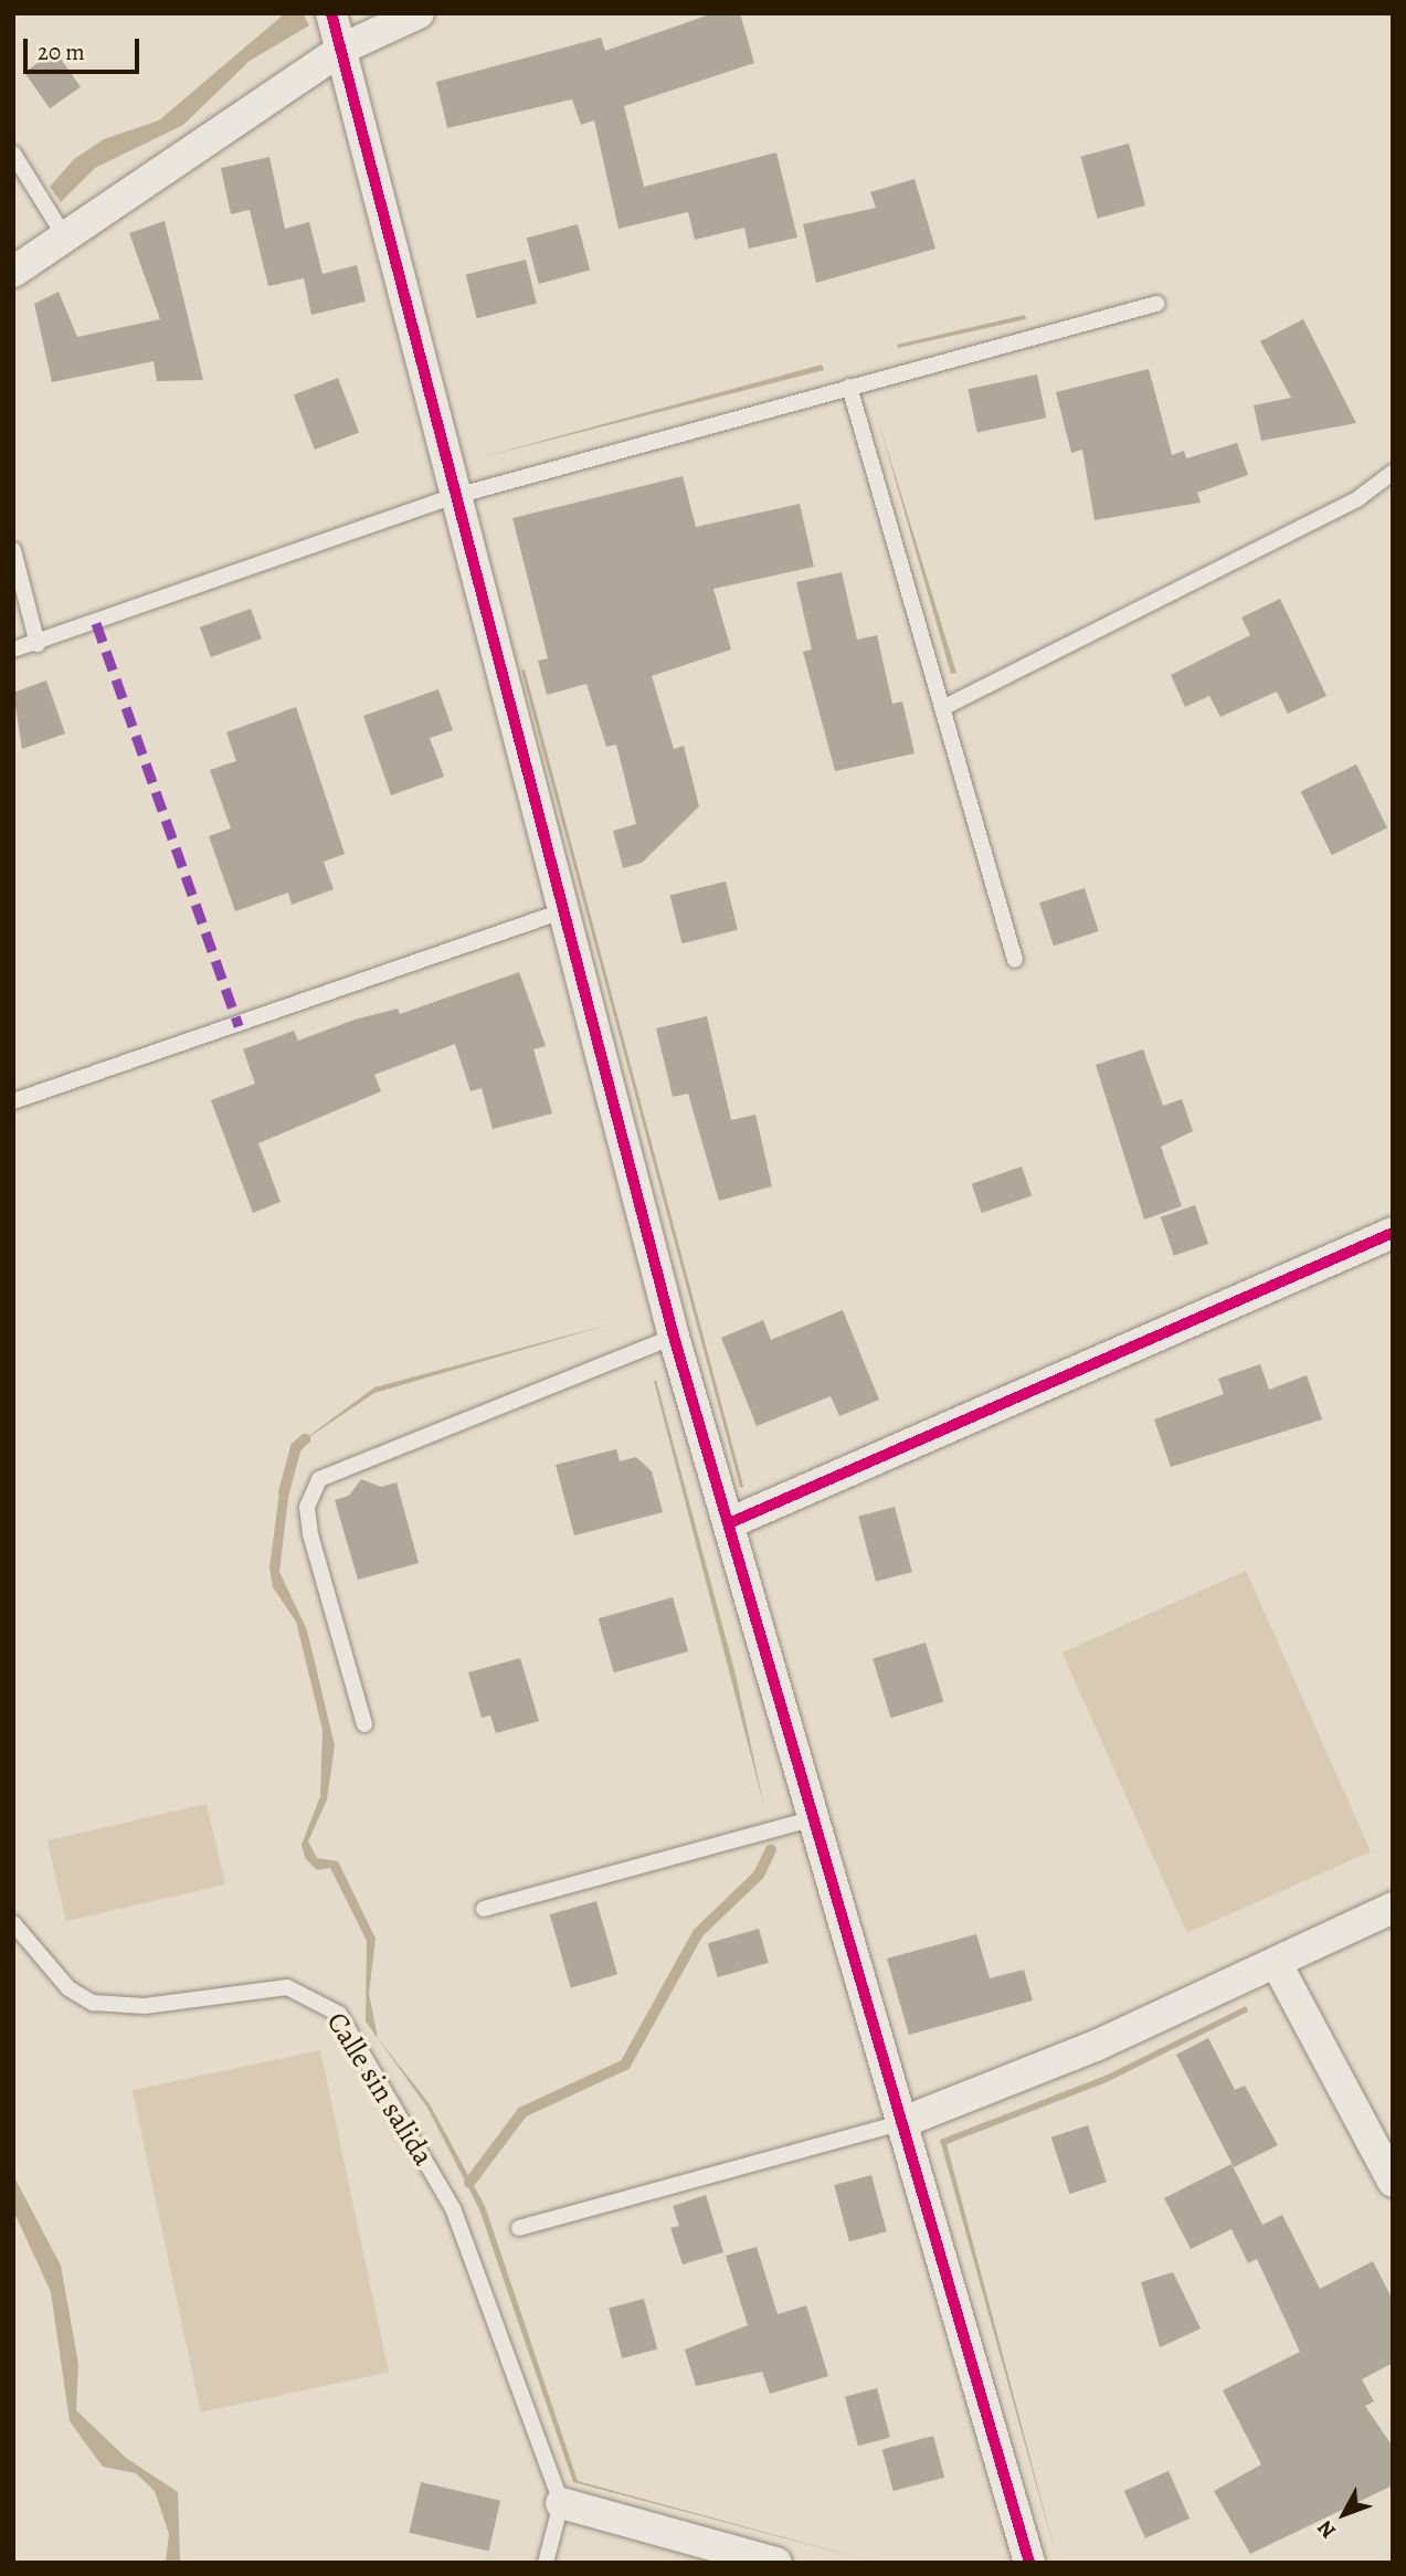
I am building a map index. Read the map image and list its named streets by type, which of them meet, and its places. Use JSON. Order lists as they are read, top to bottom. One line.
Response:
{"streets":{"lane":["Calle sin salida"]},"scale_bar":"20 m","north":"bottom left"}
